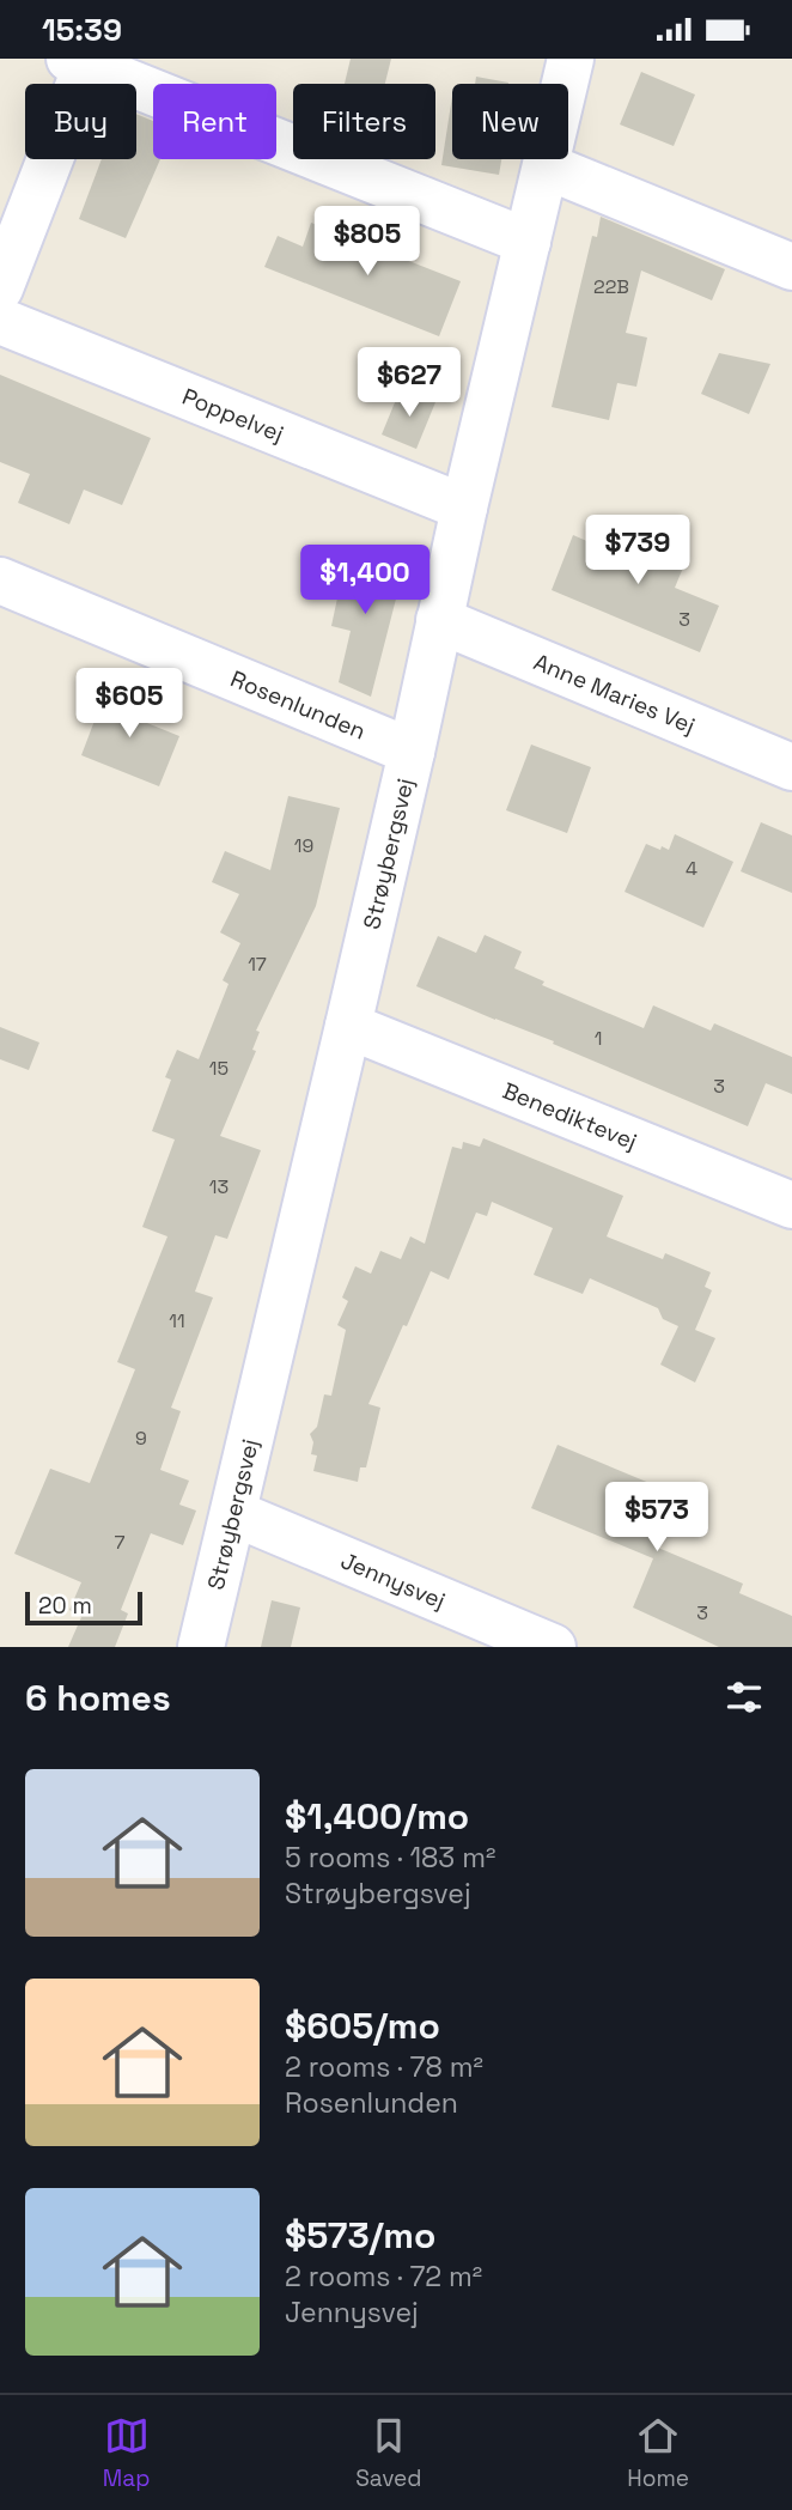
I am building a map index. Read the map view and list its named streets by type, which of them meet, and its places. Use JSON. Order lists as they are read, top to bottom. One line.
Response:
{"streets":{"street":["Poppelvej","Anne Maries Vej","Rosenlunden","Strøybergsvej","Benediktevej","Jennysvej"]},"crossings":[["Poppelvej","Strøybergsvej"],["Anne Maries Vej","Strøybergsvej"],["Rosenlunden","Strøybergsvej"],["Strøybergsvej","Benediktevej"],["Strøybergsvej","Jennysvej"]],"house_numbers":["22B","3","19","4","17","1","15","3","13","11","9","7","3"],"scale_bar":"20 m","page":{"status":"15:39","chip":["Buy","Rent","Filters","New"],"price":["$805","$627","$739","$1,400","$605","$573"],"scale":"20 m","heading":"6 homes","list":[{"name":"$1,400/mo","note":"5 rooms · 183 m² · Strøybergsvej"},{"name":"$605/mo","note":"2 rooms · 78 m² · Rosenlunden"},{"name":"$573/mo","note":"2 rooms · 72 m² · Jennysvej"}],"tabs":["Map","Saved","Home"]}}
